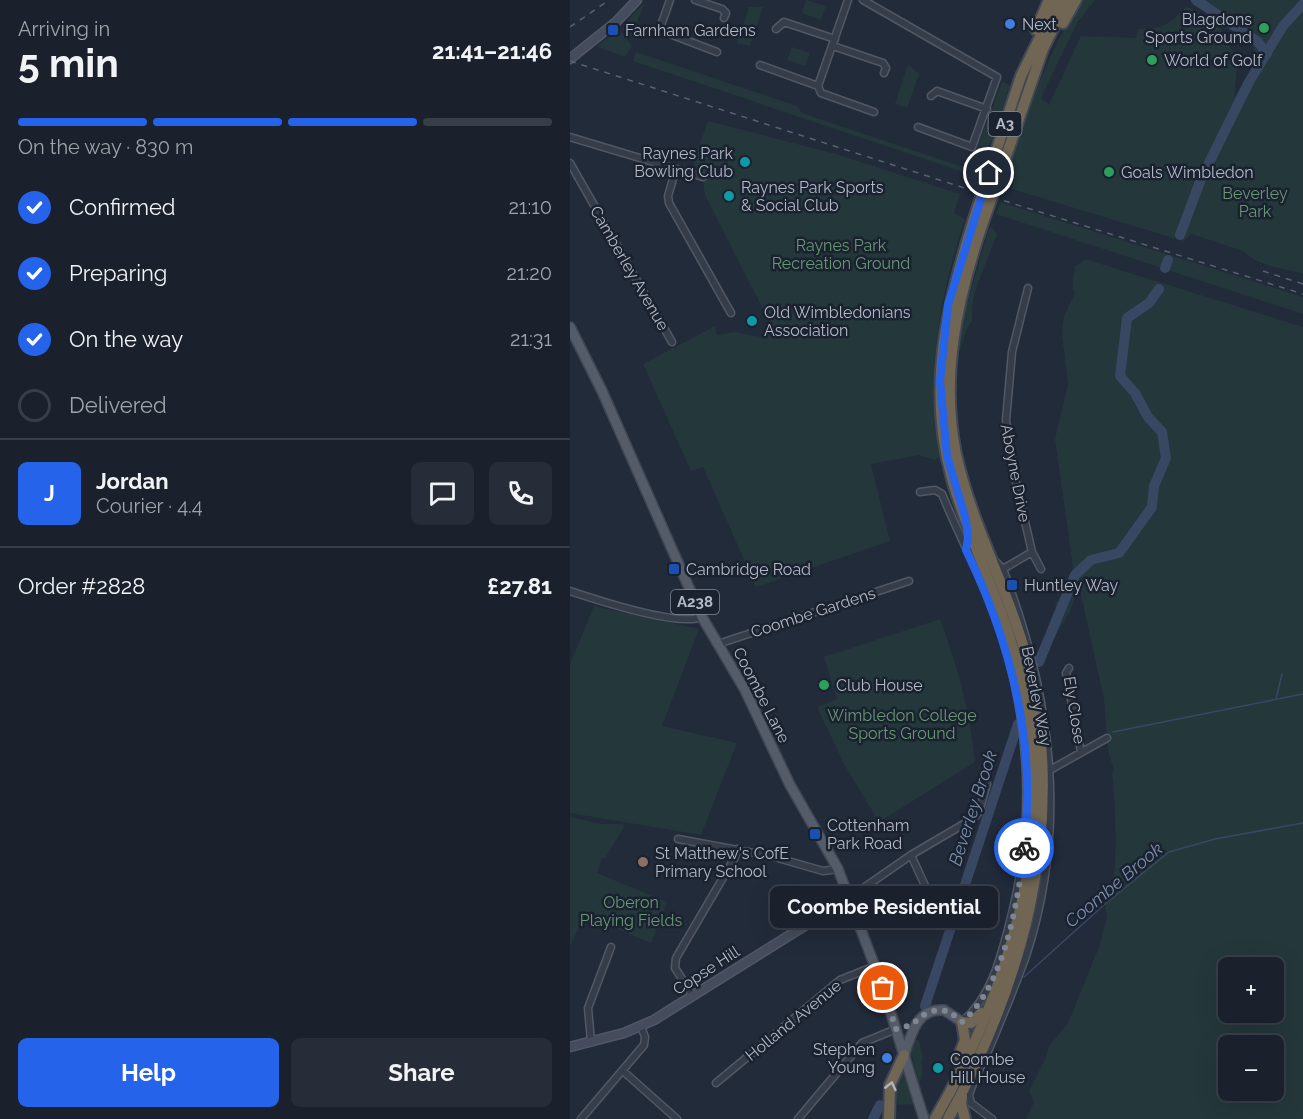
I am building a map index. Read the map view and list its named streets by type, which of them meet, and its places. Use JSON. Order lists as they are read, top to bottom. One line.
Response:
{"streets":{"highway":["A3","Beverley Way"],"main road":["A238","Coombe Lane"],"street":["Camberley Avenue","Aboyne Drive","Coombe Gardens","Ely Close","Copse Hill","Holland Avenue"]},"crossings":[["A3","Beverley Way"],["Coombe Gardens","Coombe Lane"],["Coombe Lane","Copse Hill"],["Coombe Lane","Holland Avenue"]],"water":["Beverley Brook","Coombe Brook"],"parks":["Beverley Park","Raynes Park Recreation Ground","Wimbledon College Sports Ground","Oberon Playing Fields"],"places":{"other":["Next","Blagdons Sports Ground","World of Golf","Raynes Park Bowling Club","Goals Wimbledon","Raynes Park Sports & Social Club","Old Wimbledonians Association","Club House","St Matthew's CofE Primary School","Coombe Residential","Stephen Young","Coombe Hill House"],"transit":["Farnham Gardens","Cambridge Road","Huntley Way","Cottenham Park Road"]},"page":{"heading":["5 min","Arriving in","21:41–21:46"],"panel":["Jordan","Courier · 4.4","Order #2828","£27.81"],"bar":"On the way · 830 m","list":[["Confirmed","21:10"],["Preparing","21:20"],["On the way","21:31"],"Delivered"],"round":"J","bubble":"Coombe Residential","map_buttons":["+","−"],"buttons":["Help","Share"]}}
